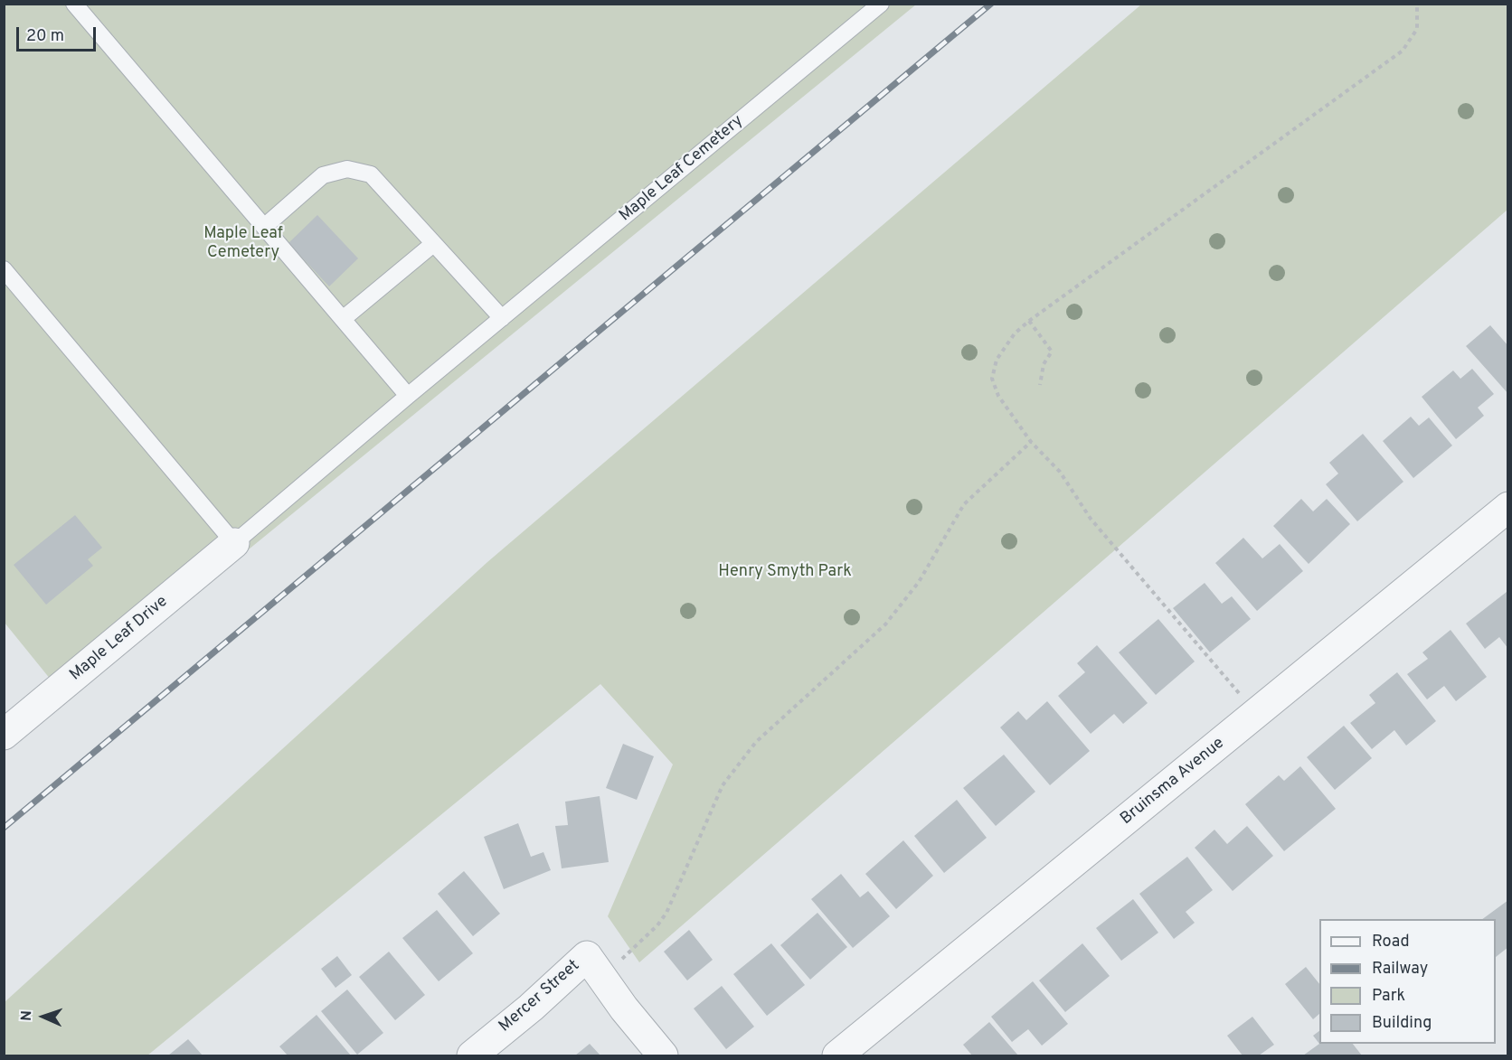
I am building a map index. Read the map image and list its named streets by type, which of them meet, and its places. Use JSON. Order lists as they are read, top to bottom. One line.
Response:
{"streets":{"street":["Maple Leaf Drive","Bruinsma Avenue","Mercer Street"],"lane":["Maple Leaf Cemetery"]},"crossings":[["Maple Leaf Cemetery","Maple Leaf Drive"]],"parks":["Maple Leaf Cemetery","Henry Smyth Park"],"legend":["Road","Railway","Park","Building"],"scale_bar":"20 m","north":"left"}
